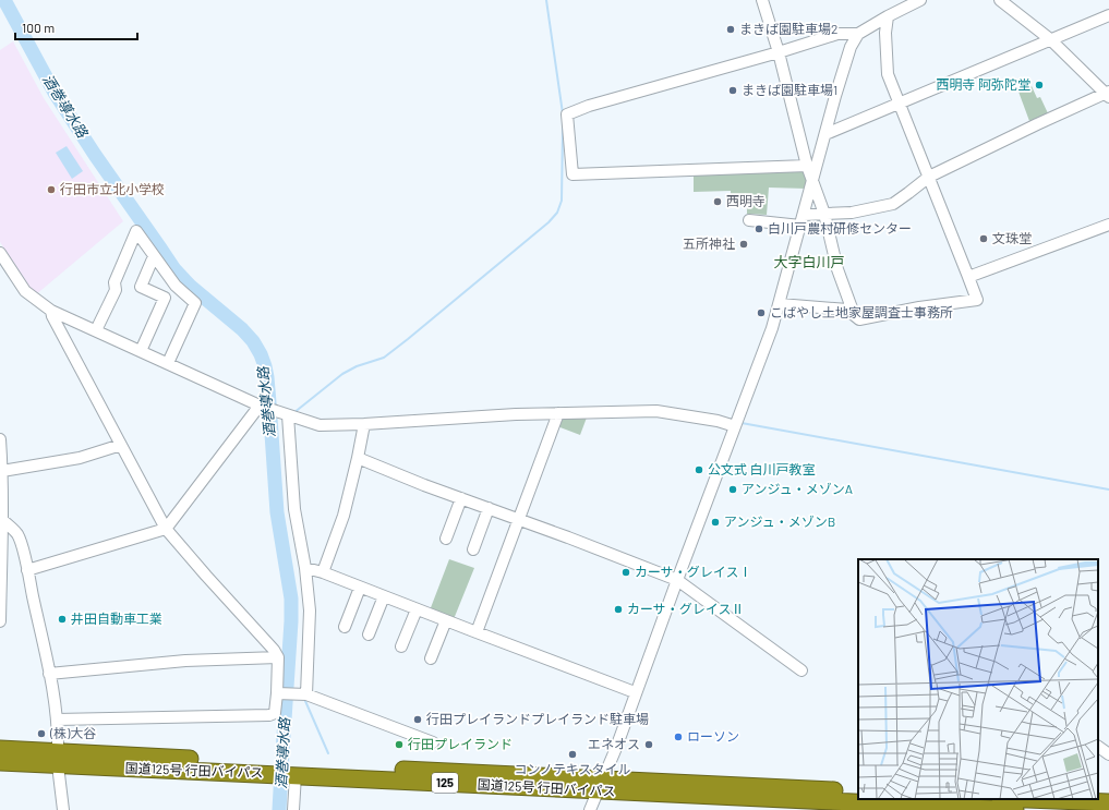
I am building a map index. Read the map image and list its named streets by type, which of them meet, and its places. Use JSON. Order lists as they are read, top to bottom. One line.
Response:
{"streets":{"highway":["国道125号 行田バイパス","125"]},"districts":["大字白川戸"],"water":["酒巻導水路"],"places":["まきば園駐車場2","西明寺 阿弥陀堂","まきば園駐車場1","行田市立北小学校","西明寺","白川戸農村研修センター","文珠堂","五所神社","こばやし土地家屋調査士事務所","公文式 白川戸教室","アンジュ・メゾンA","アンジュ・メゾンB","カーサ・グレイスⅠ","カーサ・グレイスⅡ","井田自動車工業","行田プレイランドプレイランド駐車場","(株)大谷","ローソン","行田プレイランド","エネオス","コンノテキスタイル"],"scale_bar":"100 m"}
